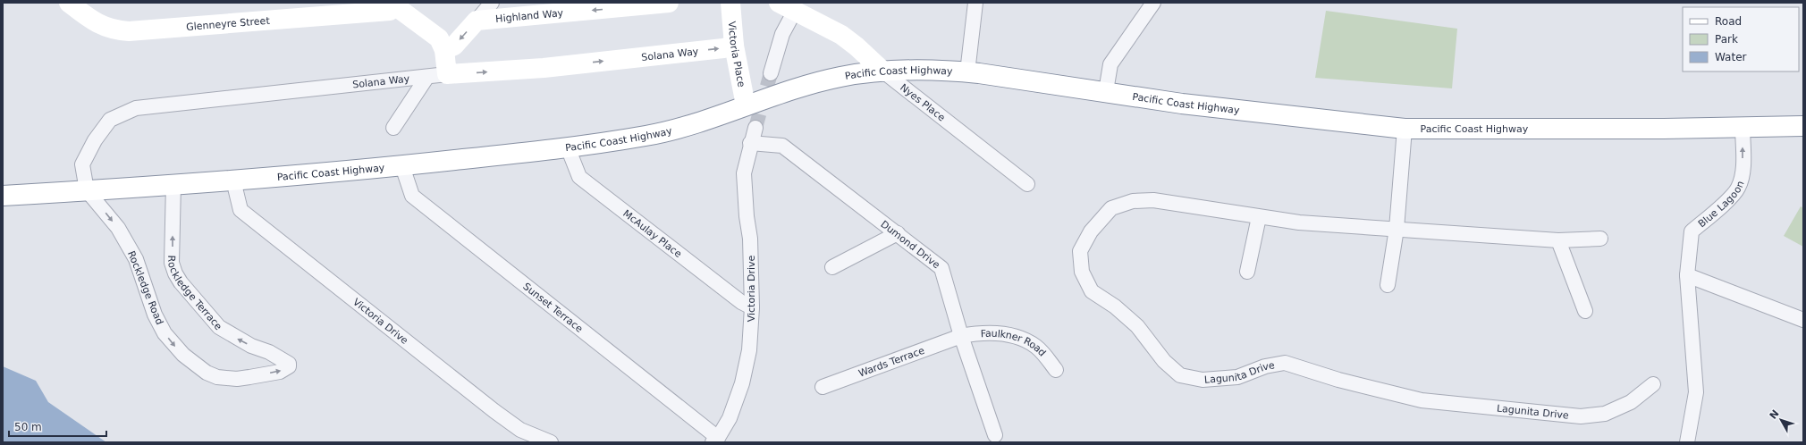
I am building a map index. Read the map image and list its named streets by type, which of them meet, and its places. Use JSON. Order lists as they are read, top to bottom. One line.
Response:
{"streets":{"main road":["Highland Way","Glenneyre Street","Solana Way","Victoria Place","Pacific Coast Highway","Nyes Place"],"street":["Blue Lagoon","McAulay Place","Dumond Drive","Rockledge Road","Victoria Drive","Rockledge Terrace","Sunset Terrace","Faulkner Road","Wards Terrace","Lagunita Drive"]},"crossings":[["Solana Way","Victoria Place"],["Solana Way","Pacific Coast Highway"],["Solana Way","Rockledge Road"],["Victoria Place","Pacific Coast Highway"],["Pacific Coast Highway","Nyes Place"],["Pacific Coast Highway","Blue Lagoon"],["Pacific Coast Highway","McAulay Place"],["Pacific Coast Highway","Rockledge Road"],["Pacific Coast Highway","Victoria Drive"],["Pacific Coast Highway","Rockledge Terrace"],["Pacific Coast Highway","Sunset Terrace"],["McAulay Place","Victoria Drive"],["Dumond Drive","Victoria Drive"],["Dumond Drive","Faulkner Road"],["Dumond Drive","Wards Terrace"],["Rockledge Road","Rockledge Terrace"],["Victoria Drive","Sunset Terrace"],["Faulkner Road","Wards Terrace"]],"one_way":["Highland Way","Solana Way","Blue Lagoon","Rockledge Road","Rockledge Terrace"],"legend":["Road","Park","Water"],"scale_bar":"50 m","north":"top left"}
